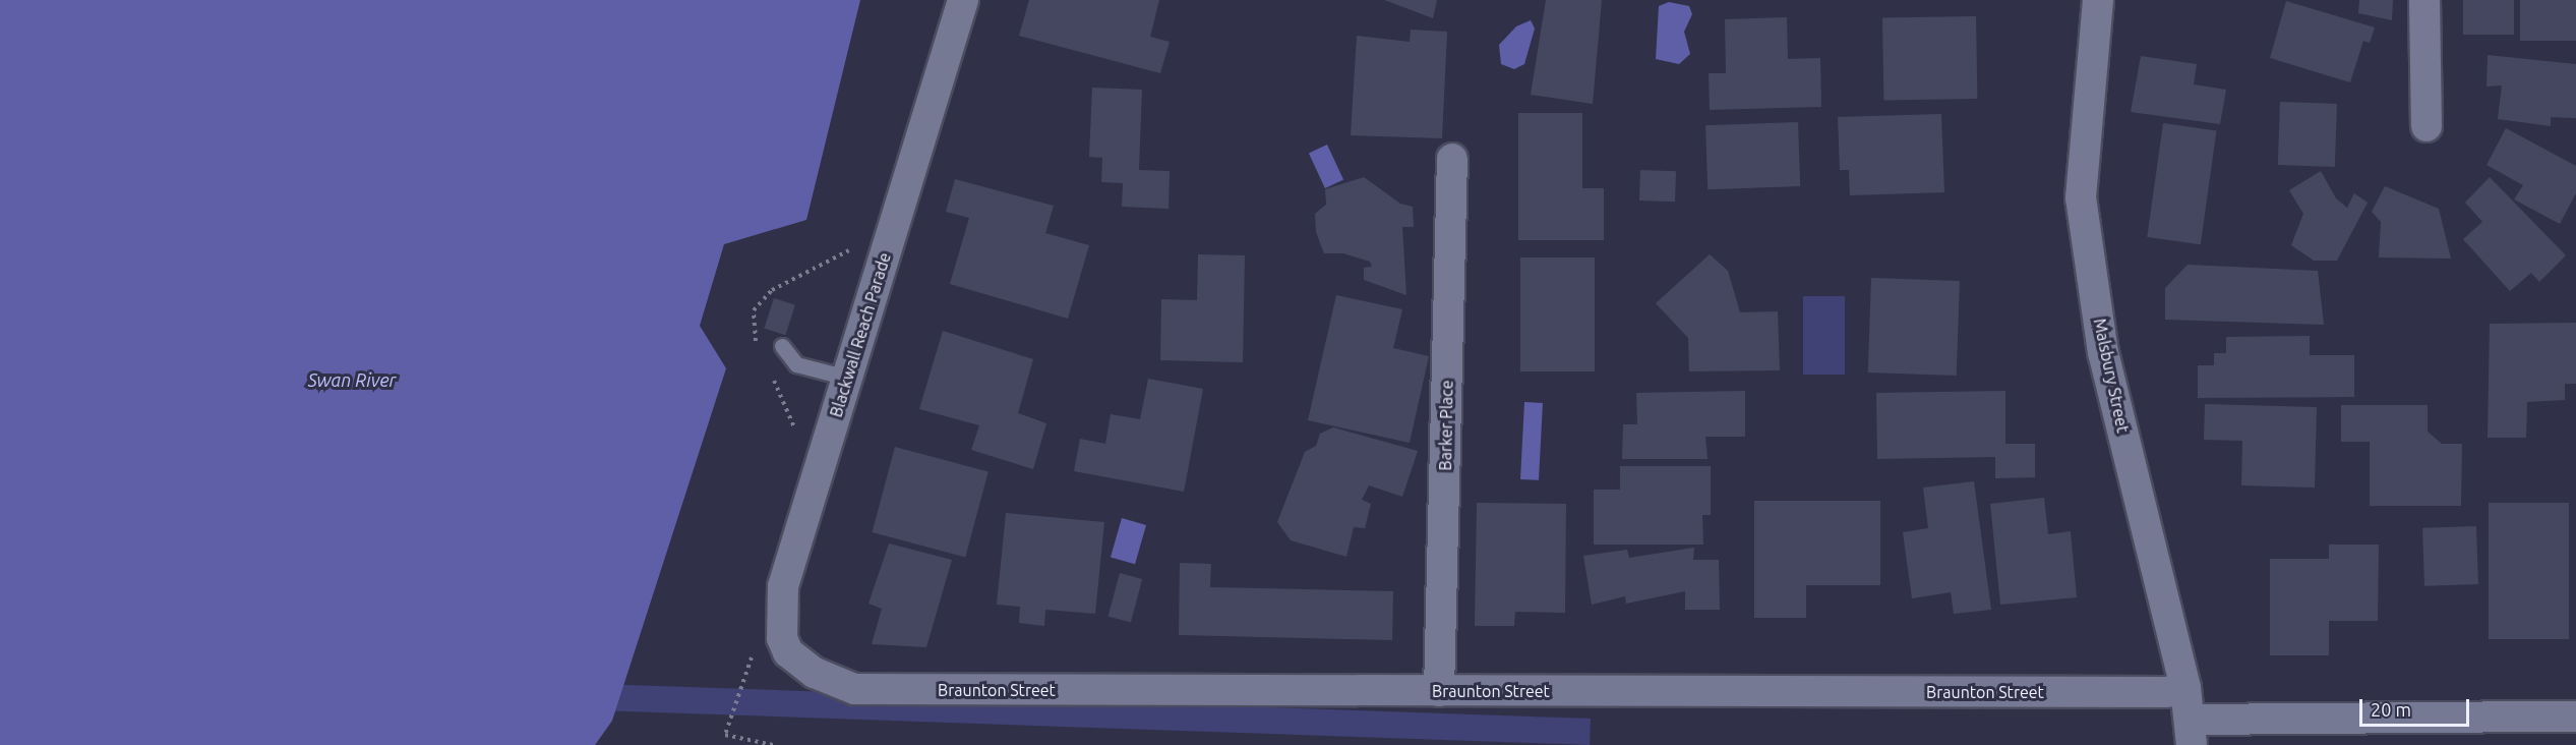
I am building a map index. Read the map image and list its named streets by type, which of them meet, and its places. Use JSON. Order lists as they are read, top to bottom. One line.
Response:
{"streets":{"street":["Blackwall Reach Parade","Malsbury Street","Barker Place","Braunton Street"]},"crossings":[["Blackwall Reach Parade","Braunton Street"],["Malsbury Street","Braunton Street"],["Barker Place","Braunton Street"]],"water":["Swan River"],"scale_bar":"20 m"}
